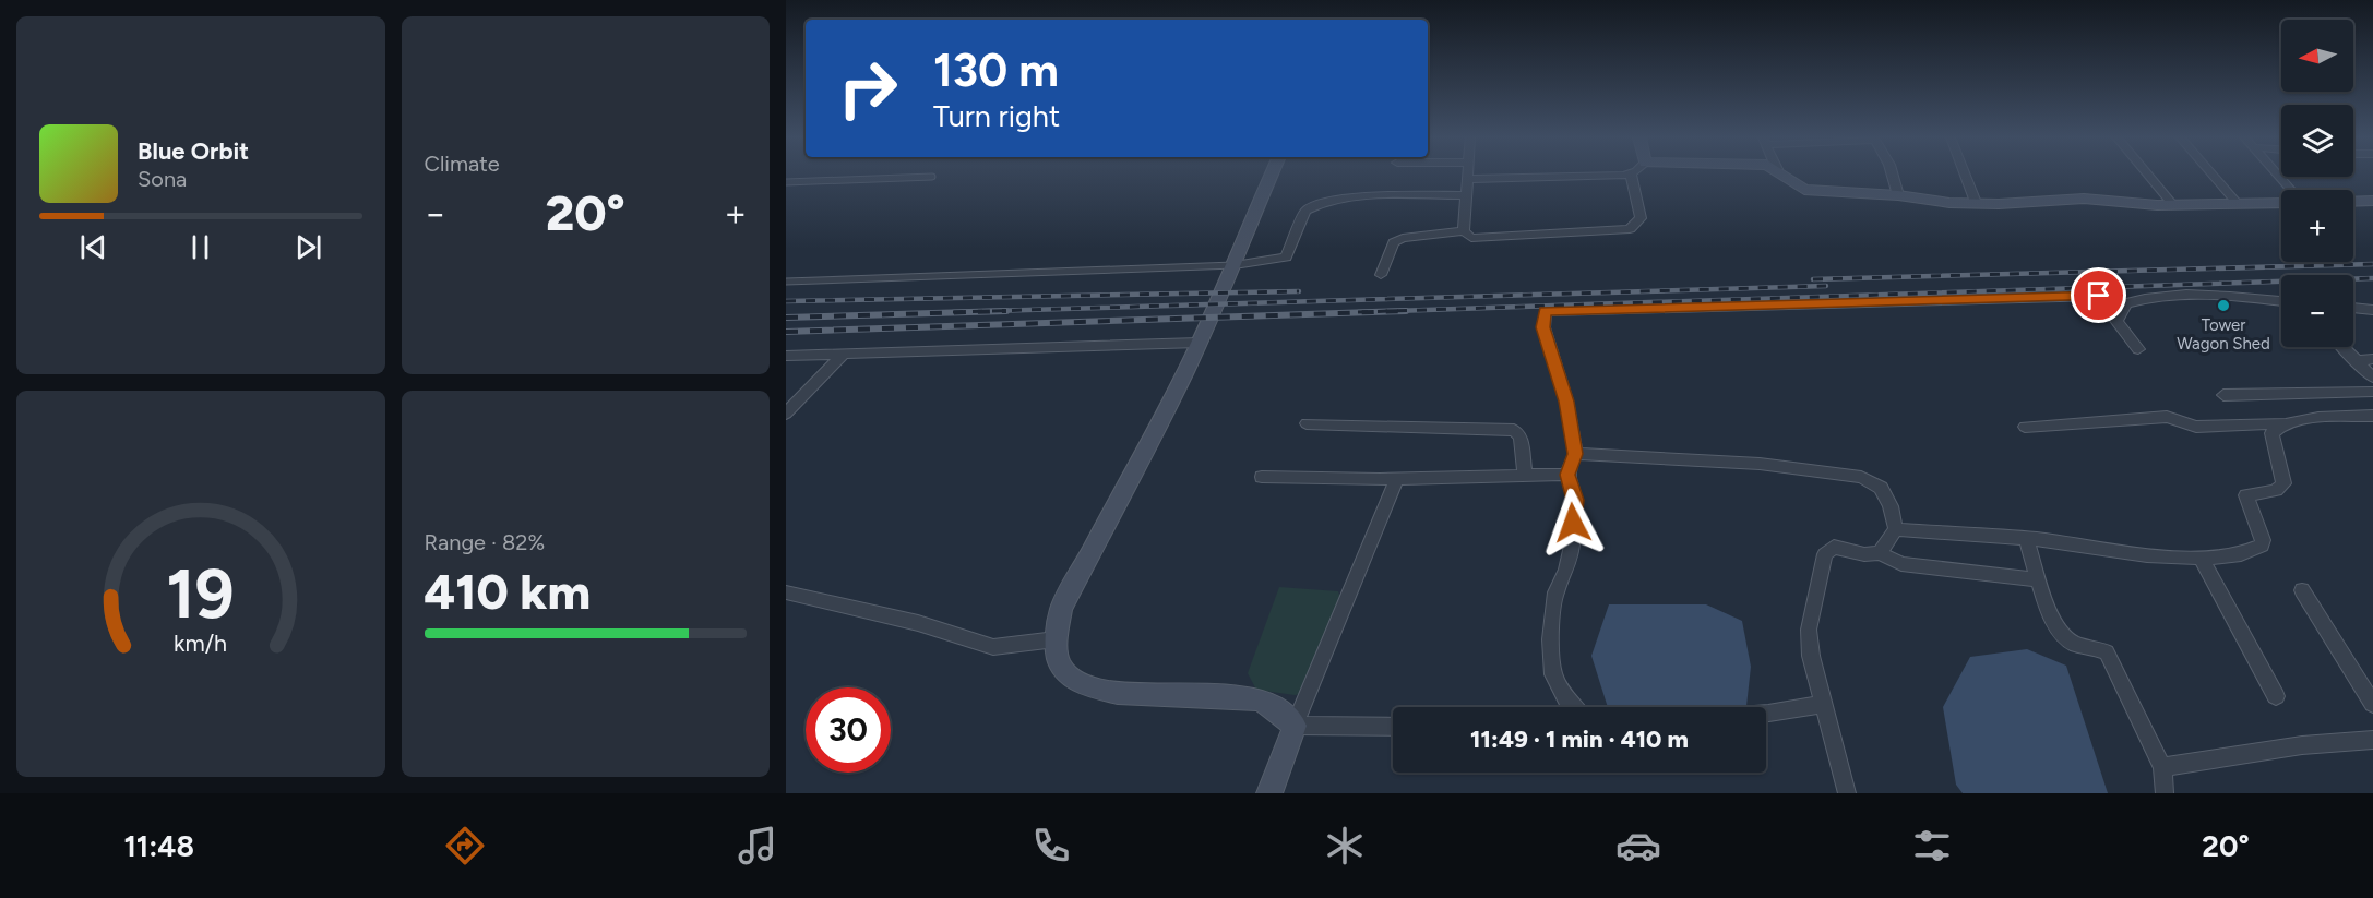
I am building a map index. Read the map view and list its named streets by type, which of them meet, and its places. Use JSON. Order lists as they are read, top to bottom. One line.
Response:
{"places":["Tower Wagon Shed"],"north":"left","page":{"tile":["Climate",["Range · 82%","410 km"]],"map_buttons":["+","−"],"turn":["130 m","Turn right"],"song":["Blue Orbit","Sona"],"heat":["−","20°","+"],"limit":"30","trip":"11:49 · 1 min · 410 m","tabs":["11:48","20°"],"gauge":["19","km/h"]}}
